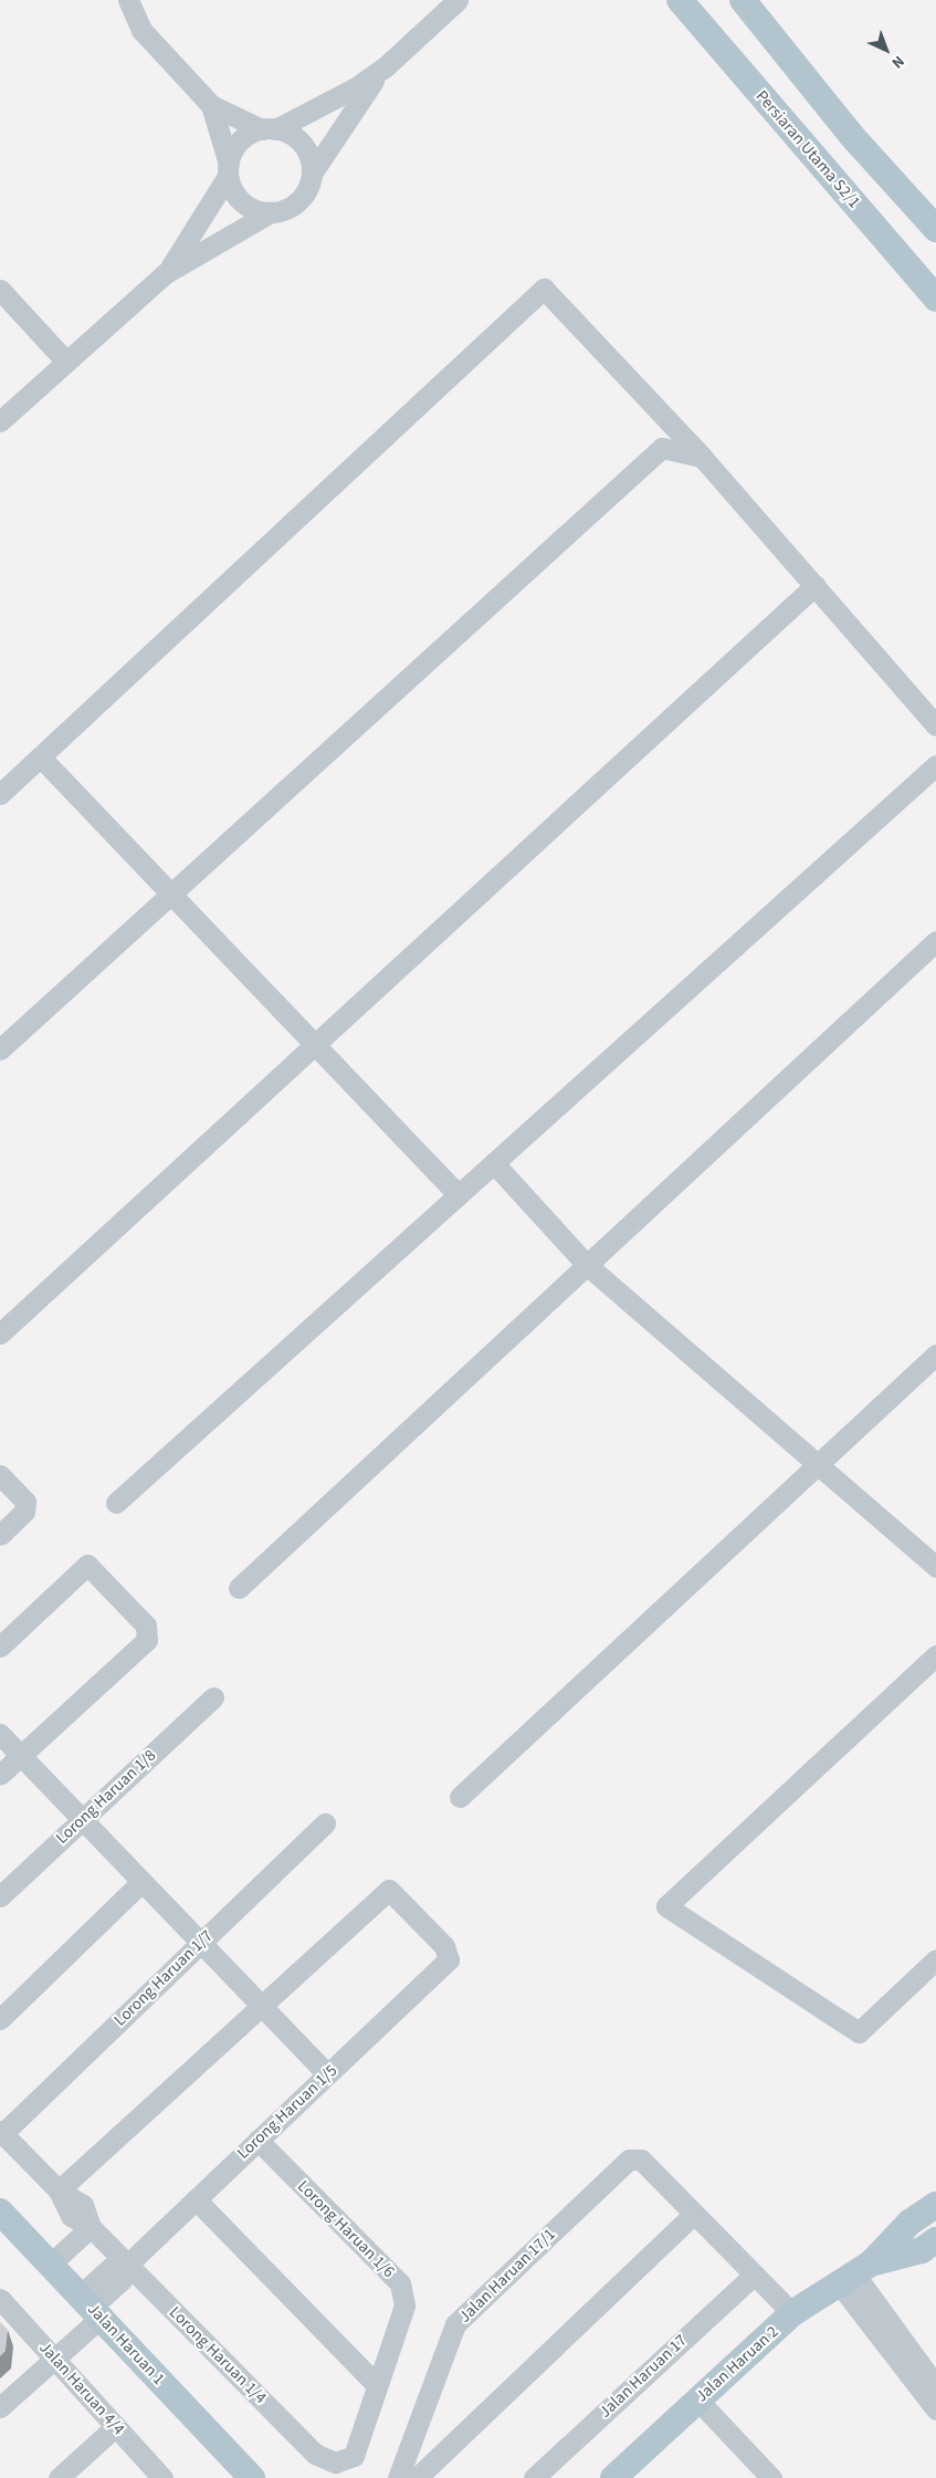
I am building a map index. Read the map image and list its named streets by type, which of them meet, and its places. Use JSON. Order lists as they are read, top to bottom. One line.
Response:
{"streets":{"main road":["Persiaran Utama S2/1","Jalan Haruan 1","Jalan Haruan 2"],"street":["Lorong Haruan 1/8","Lorong Haruan 1/7","Lorong Haruan 1/5","Lorong Haruan 1/6","Jalan Haruan 17/1","Lorong Haruan 1/4","Jalan Haruan 17","Jalan Haruan 4/4"]},"crossings":[["Lorong Haruan 1/7","Lorong Haruan 1/4"],["Lorong Haruan 1/5","Lorong Haruan 1/6"],["Lorong Haruan 1/5","Jalan Haruan 1"],["Lorong Haruan 1/5","Lorong Haruan 1/4"],["Lorong Haruan 1/5","Jalan Haruan 4/4"],["Lorong Haruan 1/6","Lorong Haruan 1/4"]],"north":"bottom right"}
